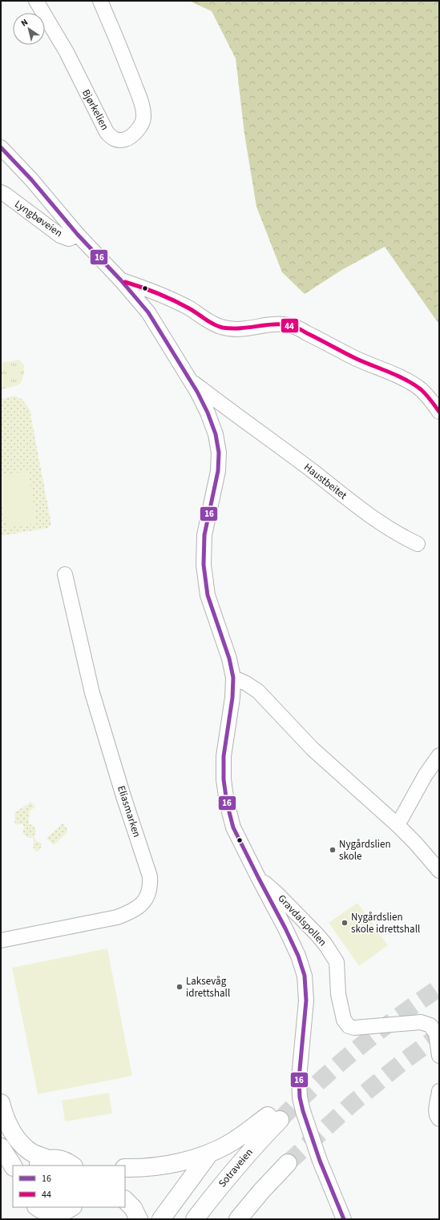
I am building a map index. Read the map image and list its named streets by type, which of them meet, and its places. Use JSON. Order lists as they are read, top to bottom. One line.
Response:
{"streets":{"main road":["Sotraveien"],"street":["Bjørkelien","Lyngbøveien","Haustbeitet","Eliasmarken","Gravdalspollen"]},"crossings":[["Lyngbøveien","Haustbeitet"],["Lyngbøveien","Gravdalspollen"]],"places":["Nygårdslien skole","Nygårdslien skole idrettshall","Laksevåg idrettshall"],"lines":["transit line 16","transit line 44"],"legend":["16","44"],"north":"top left"}
